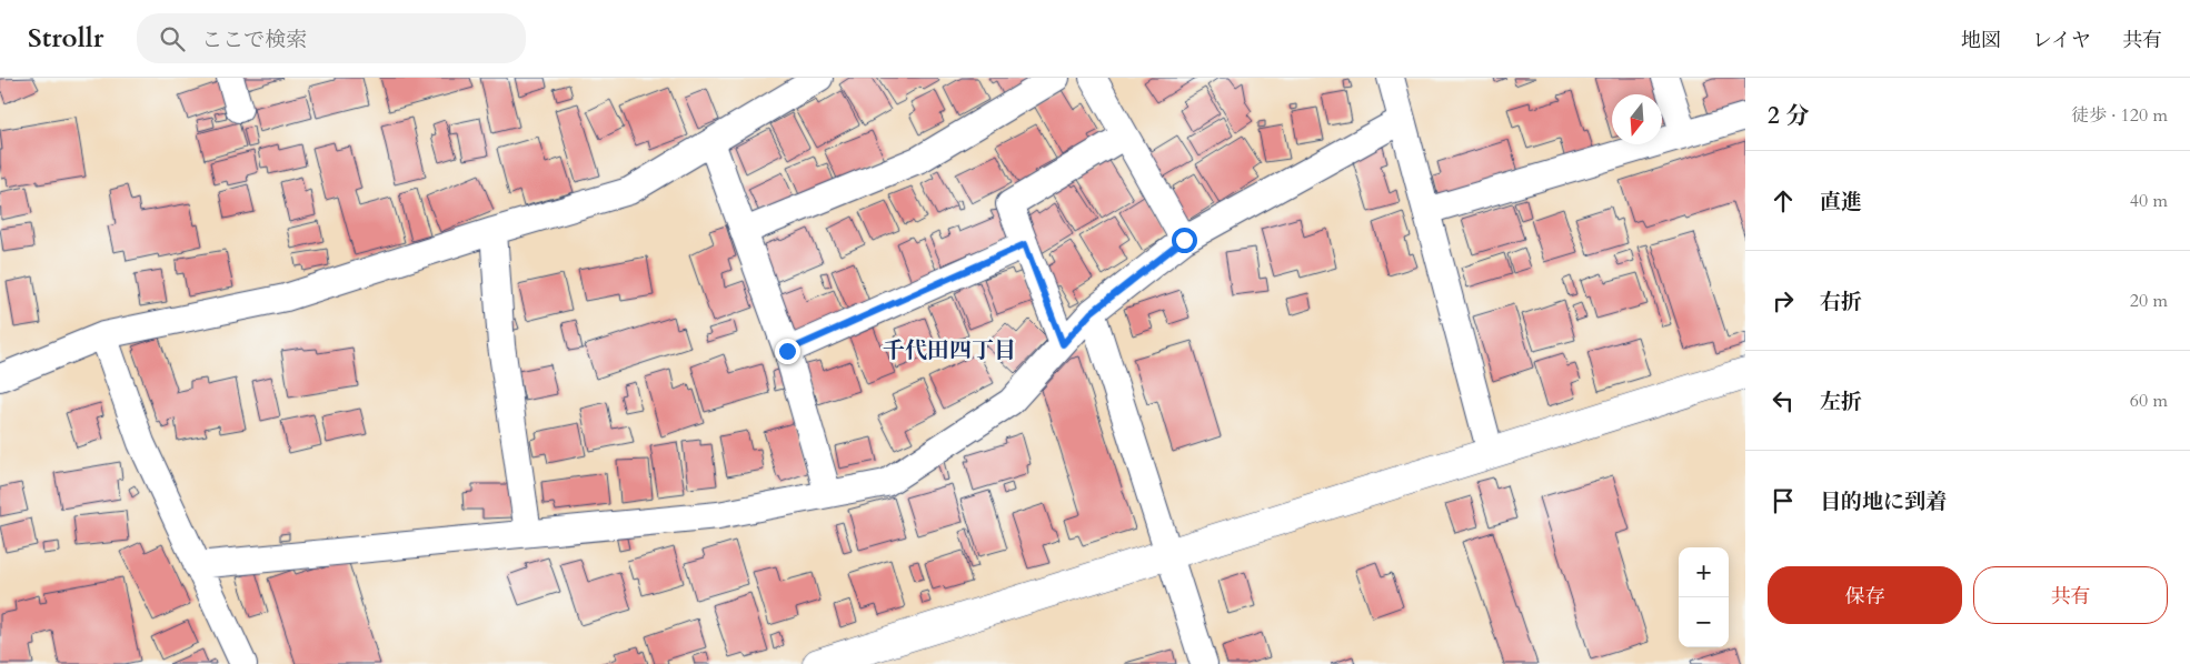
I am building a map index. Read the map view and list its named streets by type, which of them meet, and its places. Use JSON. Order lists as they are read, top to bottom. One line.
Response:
{"districts":["千代田四丁目"],"north":"bottom","page":{"header":"Strollr","search":"ここで検索","nav":["地図","レイヤ","共有"],"heading":["2 分","徒歩 · 120 m"],"list":[["直進","40 m"],["右折","20 m"],["左折","60 m"],"目的地に到着"],"map_buttons":["+","−"],"buttons":["保存","共有"]}}
